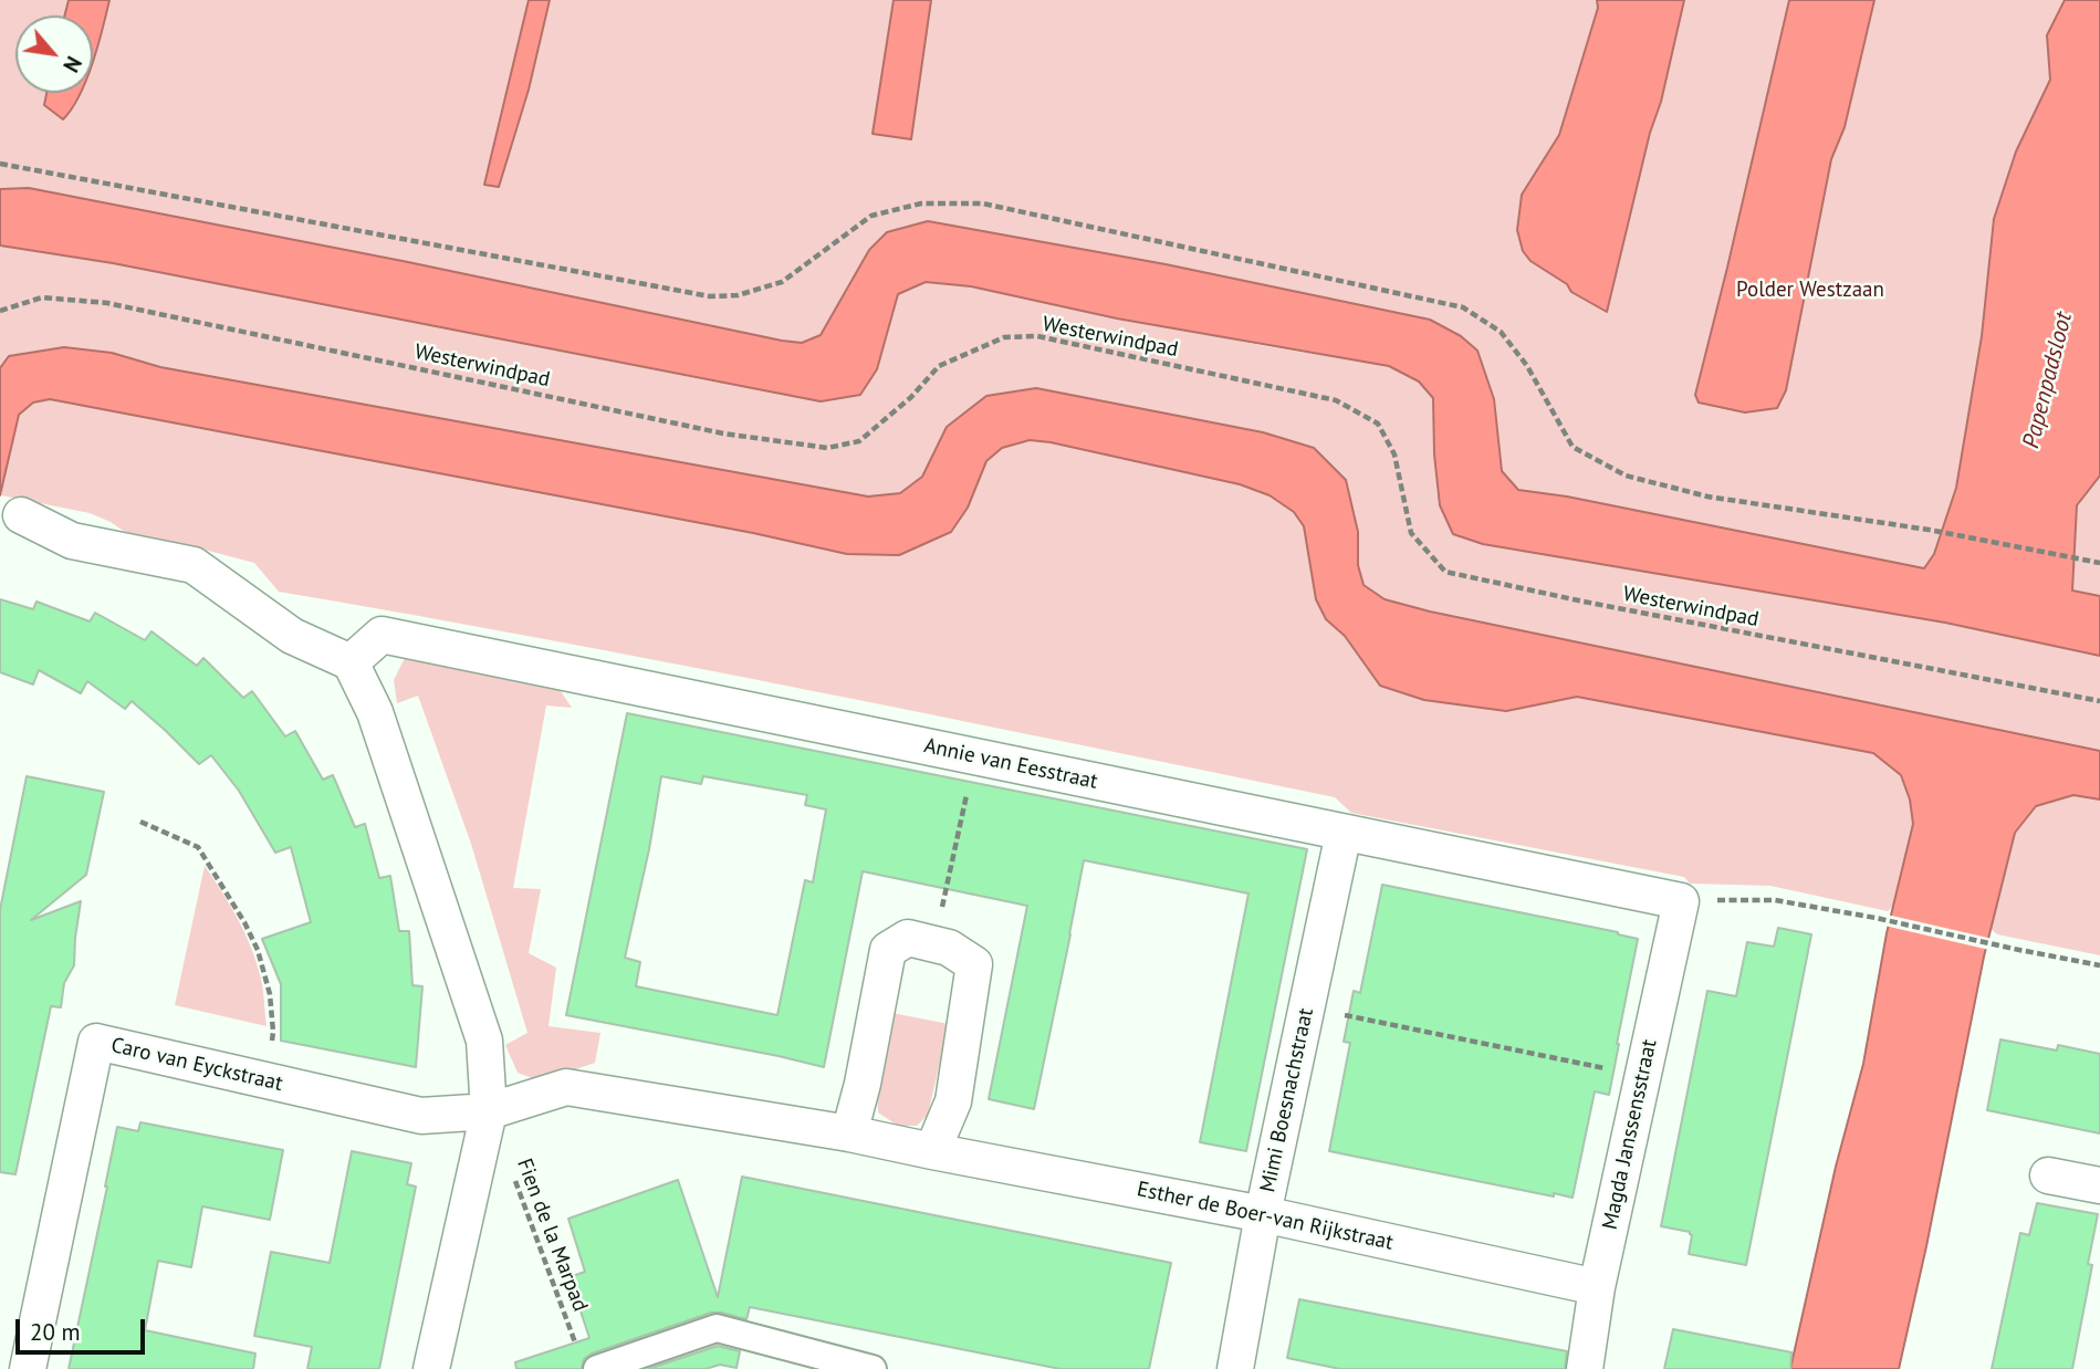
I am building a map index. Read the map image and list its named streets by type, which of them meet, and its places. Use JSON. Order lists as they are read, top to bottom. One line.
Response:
{"streets":{"street":["Annie van Eesstraat","Caro van Eyckstraat","Mimi Boesnachstraat","Magda Janssensstraat","Esther de Boer-van Rijkstraat"],"path":["Westerwindpad","Fien de la Marpad"]},"crossings":[["Annie van Eesstraat","Mimi Boesnachstraat"],["Annie van Eesstraat","Magda Janssensstraat"],["Caro van Eyckstraat","Esther de Boer-van Rijkstraat"],["Mimi Boesnachstraat","Esther de Boer-van Rijkstraat"],["Magda Janssensstraat","Esther de Boer-van Rijkstraat"]],"water":["Papenpadsloot"],"parks":["Polder Westzaan"],"scale_bar":"20 m","north":"bottom right"}
